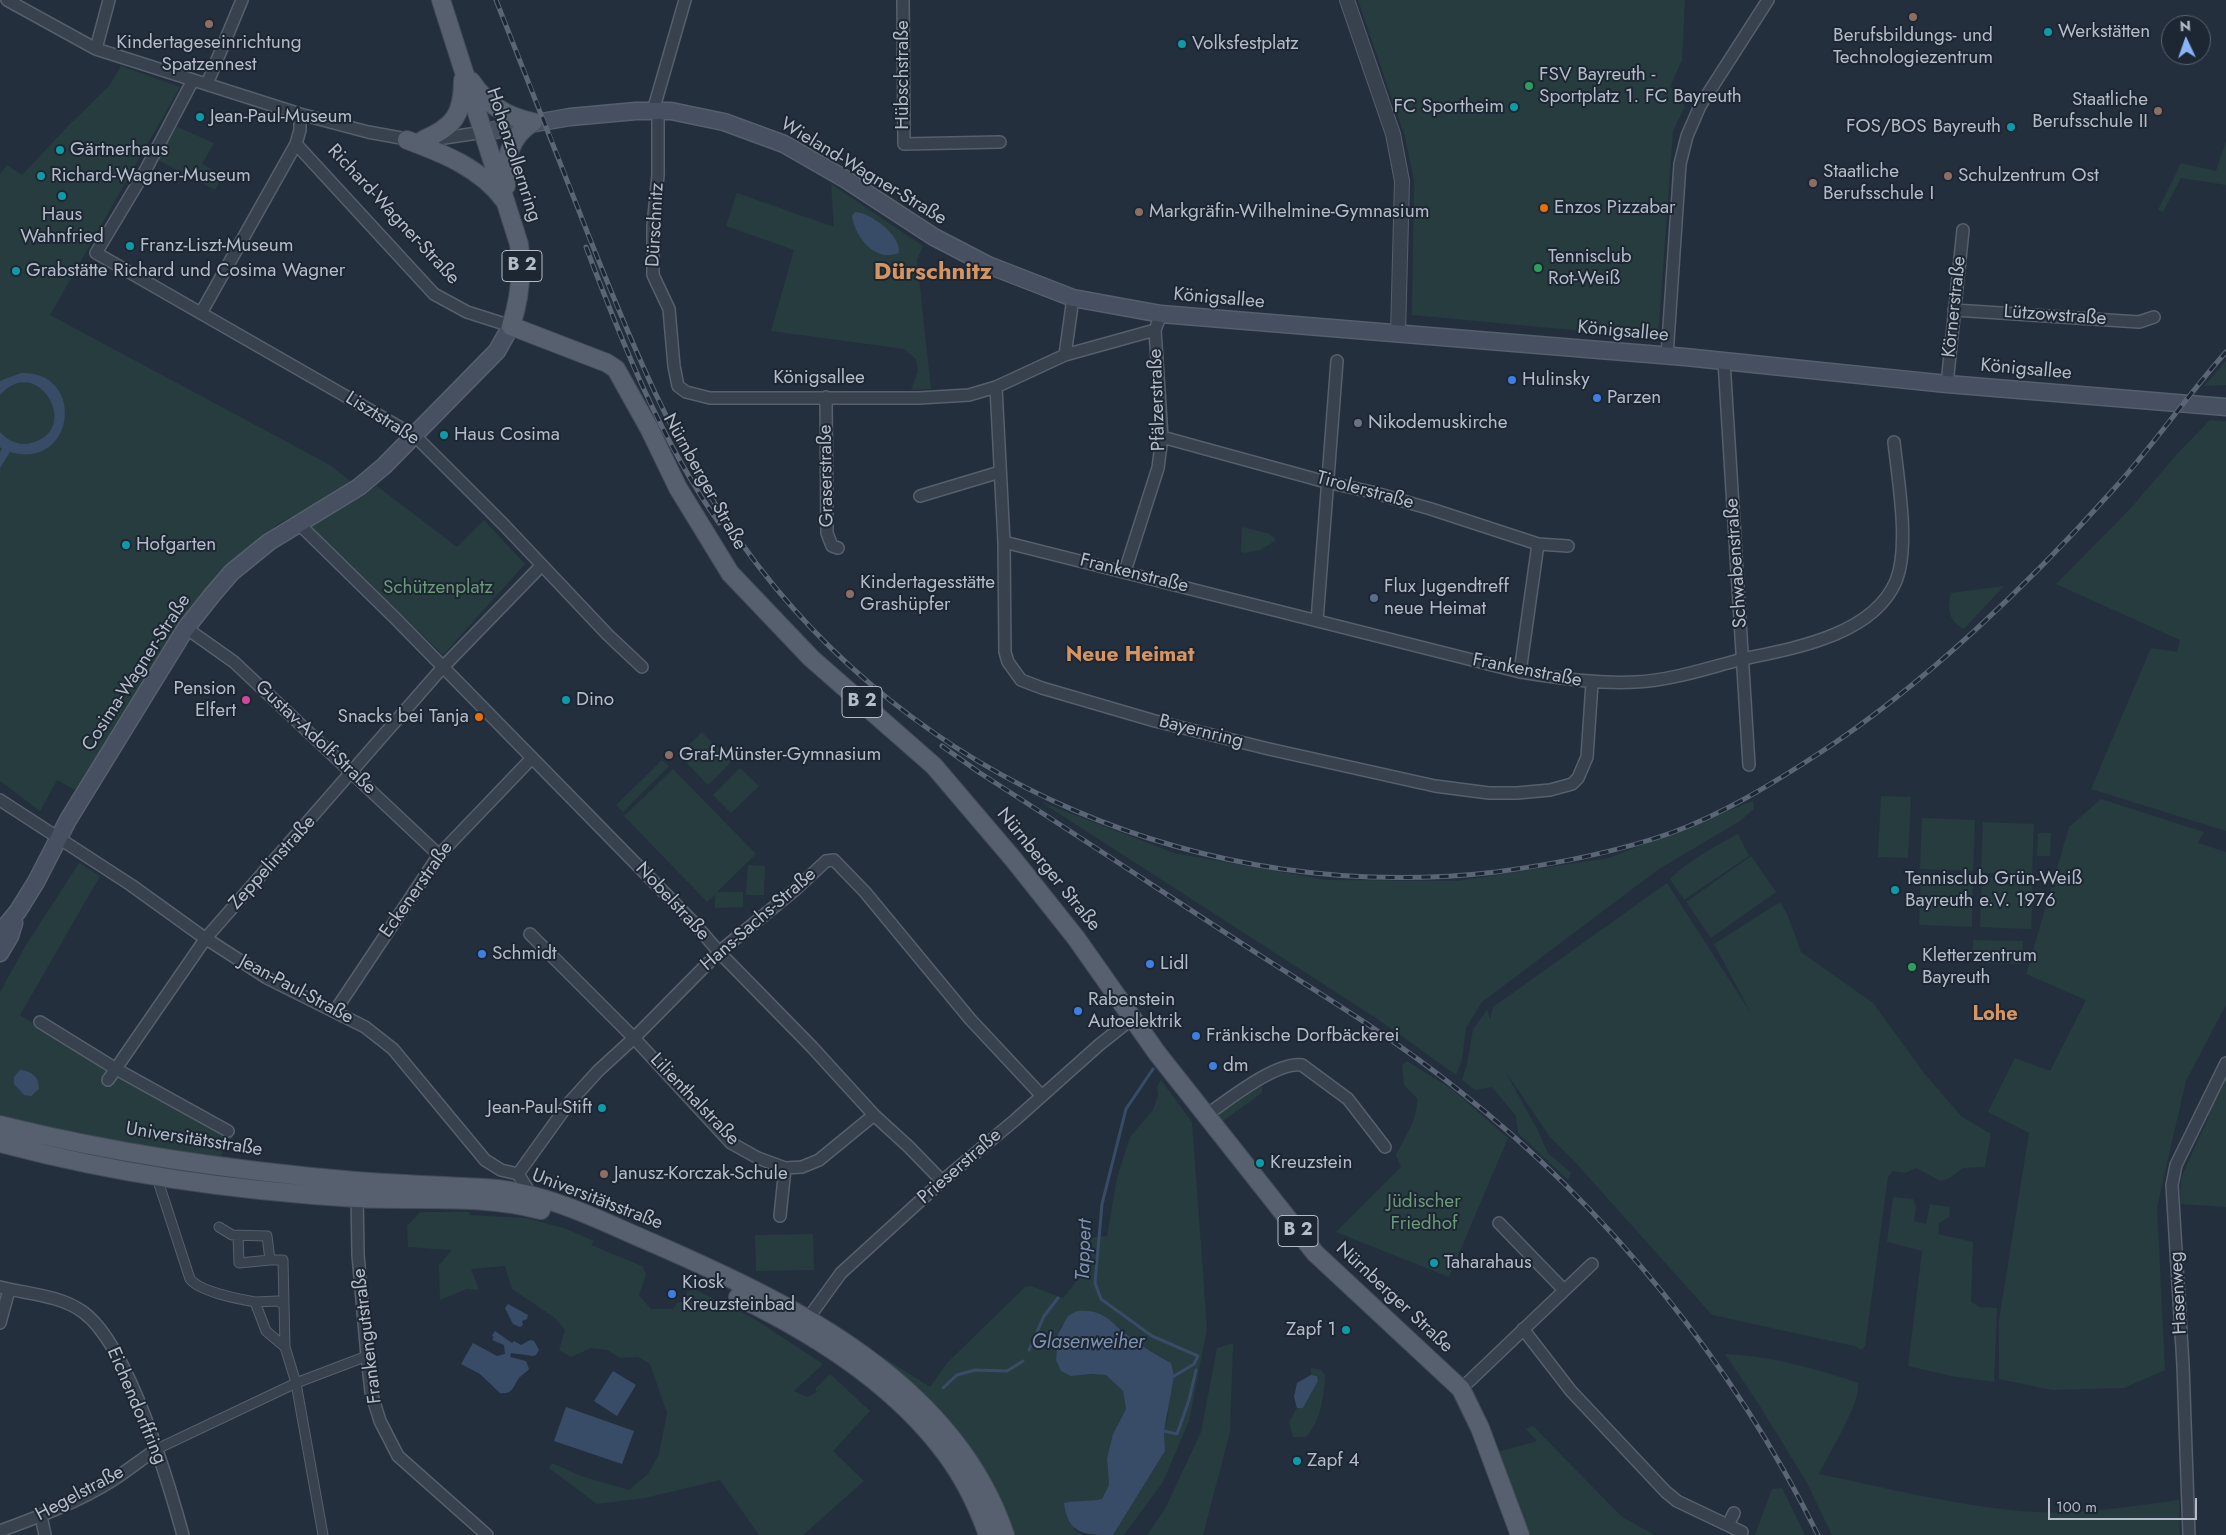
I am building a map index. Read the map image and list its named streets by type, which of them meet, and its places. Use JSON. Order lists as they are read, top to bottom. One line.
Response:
{"streets":{"main road":["Hohenzollernring","Wieland-Wagner-Straße","Richard-Wagner-Straße","B 2","Königsallee","Nürnberger Straße","Cosima-Wagner-Straße","Universitätsstraße"],"street":["Hübschstraße","Dürschnitz","Körnerstraße","Lützowstraße","Pfälzerstraße","Lisztstraße","Graserstraße","Tirolerstraße","Schwabenstraße","Frankenstraße","Bayernring","Gustav-Adolf-Straße","Zeppelinstraße","Eckenerstraße","Nobelstraße","Hans-Sachs-Straße","Jean-Paul-Straße","Lilienthalstraße","Prieserstraße","Hasenweg","Frankengutstraße","Eichendorffring","Hegelstraße"]},"crossings":[["Hohenzollernring","Wieland-Wagner-Straße"],["Hohenzollernring","Richard-Wagner-Straße"],["Hohenzollernring","Cosima-Wagner-Straße"],["Wieland-Wagner-Straße","Dürschnitz"],["Wieland-Wagner-Straße","Königsallee"],["Richard-Wagner-Straße","Nürnberger Straße"],["Richard-Wagner-Straße","Cosima-Wagner-Straße"],["Dürschnitz","Königsallee"],["Königsallee","Körnerstraße"],["Königsallee","Pfälzerstraße"],["Königsallee","Graserstraße"],["Königsallee","Schwabenstraße"],["Königsallee","Bayernring"],["Körnerstraße","Lützowstraße"],["Pfälzerstraße","Tirolerstraße"],["Pfälzerstraße","Frankenstraße"],["Lisztstraße","Cosima-Wagner-Straße"],["Nürnberger Straße","Prieserstraße"],["Schwabenstraße","Frankenstraße"],["Frankenstraße","Bayernring"],["Cosima-Wagner-Straße","Gustav-Adolf-Straße"],["Cosima-Wagner-Straße","Jean-Paul-Straße"],["Gustav-Adolf-Straße","Zeppelinstraße"],["Gustav-Adolf-Straße","Eckenerstraße"],["Zeppelinstraße","Nobelstraße"],["Zeppelinstraße","Jean-Paul-Straße"],["Eckenerstraße","Nobelstraße"],["Eckenerstraße","Jean-Paul-Straße"],["Nobelstraße","Hans-Sachs-Straße"],["Nobelstraße","Lilienthalstraße"],["Nobelstraße","Prieserstraße"],["Hans-Sachs-Straße","Jean-Paul-Straße"],["Hans-Sachs-Straße","Lilienthalstraße"],["Hans-Sachs-Straße","Prieserstraße"],["Universitätsstraße","Prieserstraße"],["Universitätsstraße","Frankengutstraße"],["Eichendorffring","Hegelstraße"]],"districts":["Dürschnitz","Neue Heimat","Lohe"],"water":["Tappert","Glasenweiher"],"parks":["Schützenplatz","Jüdischer Friedhof"],"places":["Berufsbildungs- und Technologiezentrum","Kindertageseinrichtung Spatzennest","Werkstätten","Volksfestplatz","FSV Bayreuth - Sportplatz 1. FC Bayreuth","FC Sportheim","Staatliche Berufsschule II","Jean-Paul-Museum","FOS/BOS Bayreuth","Gärtnerhaus","Richard-Wagner-Museum","Schulzentrum Ost","Staatliche Berufsschule I","Haus Wahnfried","Enzos Pizzabar","Markgräfin-Wilhelmine-Gymnasium","Franz-Liszt-Museum","Tennisclub Rot-Weiß","Grabstätte Richard und Cosima Wagner","Hulinsky","Parzen","Nikodemuskirche","Haus Cosima","Hofgarten","Kindertagesstätte Grashüpfer","Flux Jugendtreff neue Heimat","Pension Elfert","Dino","Snacks bei Tanja","Graf-Münster-Gymnasium","Tennisclub Grün-Weiß Bayreuth e.V. 1976","Schmidt","Lidl","Kletterzentrum Bayreuth","Rabenstein Autoelektrik","Fränkische Dorfbäckerei","dm","Jean-Paul-Stift","Kreuzstein","Janusz-Korczak-Schule","Taharahaus","Kiosk Kreuzsteinbad","Zapf 1","Zapf 4"],"scale_bar":"100 m","north":"top"}
